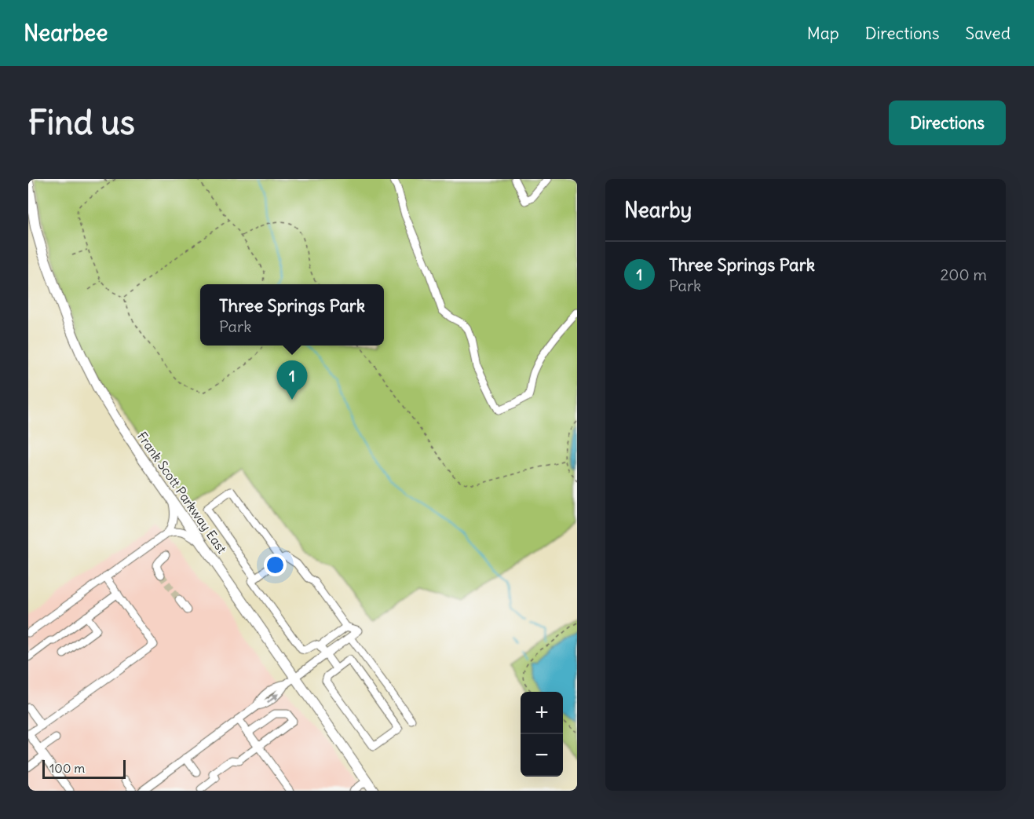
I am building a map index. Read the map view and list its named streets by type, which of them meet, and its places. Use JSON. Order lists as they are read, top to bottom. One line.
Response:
{"streets":{"main road":["Frank Scott Parkway East"]},"scale_bar":"100 m","page":{"header":"Nearbee","nav":["Map","Directions","Saved"],"buttons":"Directions","title":"Find us","heading":"Nearby","list":[{"mark":"1","name":"Three Springs Park","note":"Park","value":"200 m"}],"popup":["Three Springs Park","Park"],"pins":"1","map_buttons":["+","−"],"scale":"100 m"}}
